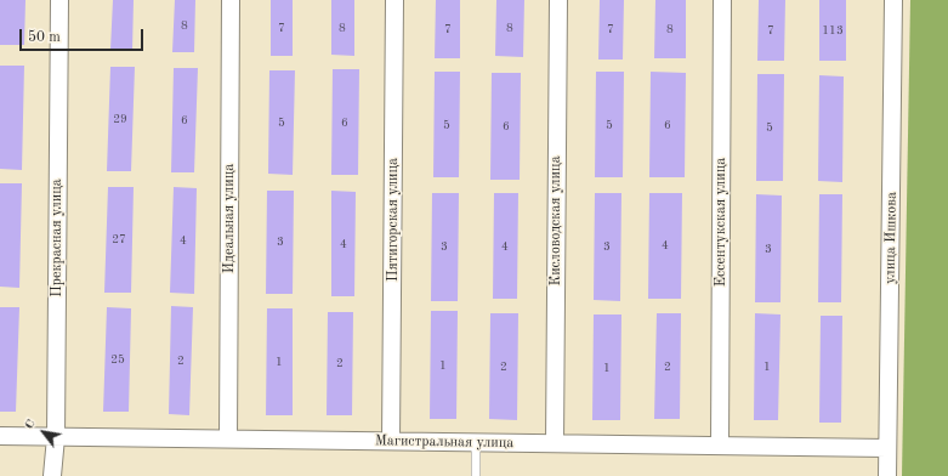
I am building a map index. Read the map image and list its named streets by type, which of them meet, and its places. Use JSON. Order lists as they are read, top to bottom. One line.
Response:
{"streets":{"street":["Идеальная улица","Пятигорская улица","Кисловодская улица","Ессентукская улица","Прекрасная улица","улица Ишкова","Магистральная улица"]},"crossings":[["Идеальная улица","Магистральная улица"],["Пятигорская улица","Магистральная улица"],["Кисловодская улица","Магистральная улица"],["Ессентукская улица","Магистральная улица"],["Прекрасная улица","Магистральная улица"],["улица Ишкова","Магистральная улица"]],"house_numbers":["8","7","8","8","7","7","8","7","113","29","6","5","6","5","5","6","6","5","27","4","3","4","4","3","4","3","3","25","2","1","2","1","2","2","1","1"],"scale_bar":"50 m","north":"top left"}
